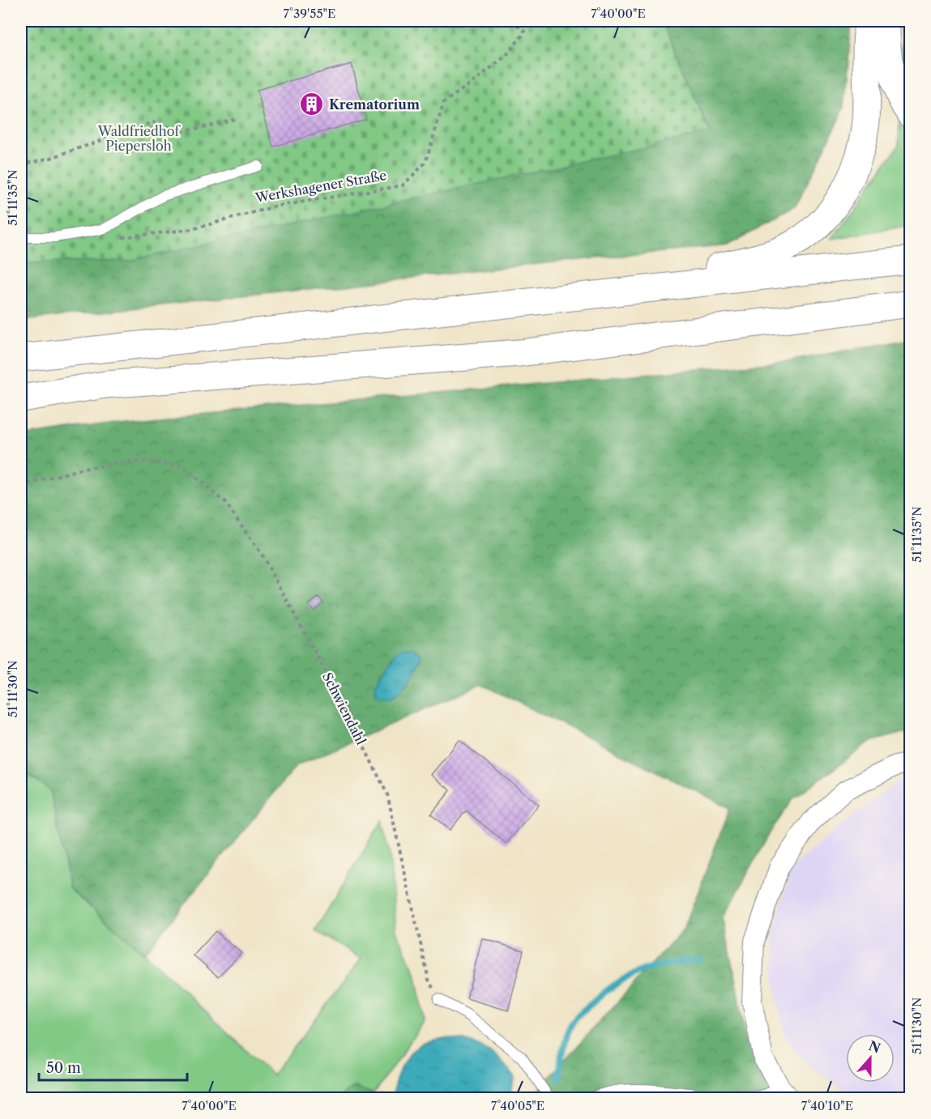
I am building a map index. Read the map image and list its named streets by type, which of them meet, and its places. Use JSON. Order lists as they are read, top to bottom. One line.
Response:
{"streets":{"path":["Werkshagener Straße","Schwiendahl"]},"parks":["Waldfriedhof Piepersloh"],"places":{"building":["Krematorium"]},"scale_bar":"50 m","north":"top","coordinates":["7°39'55\"E","7°40'00\"E","51°11'35\"N","51°11'30\"N","7°40'05\"E","7°40'10\"E"]}
